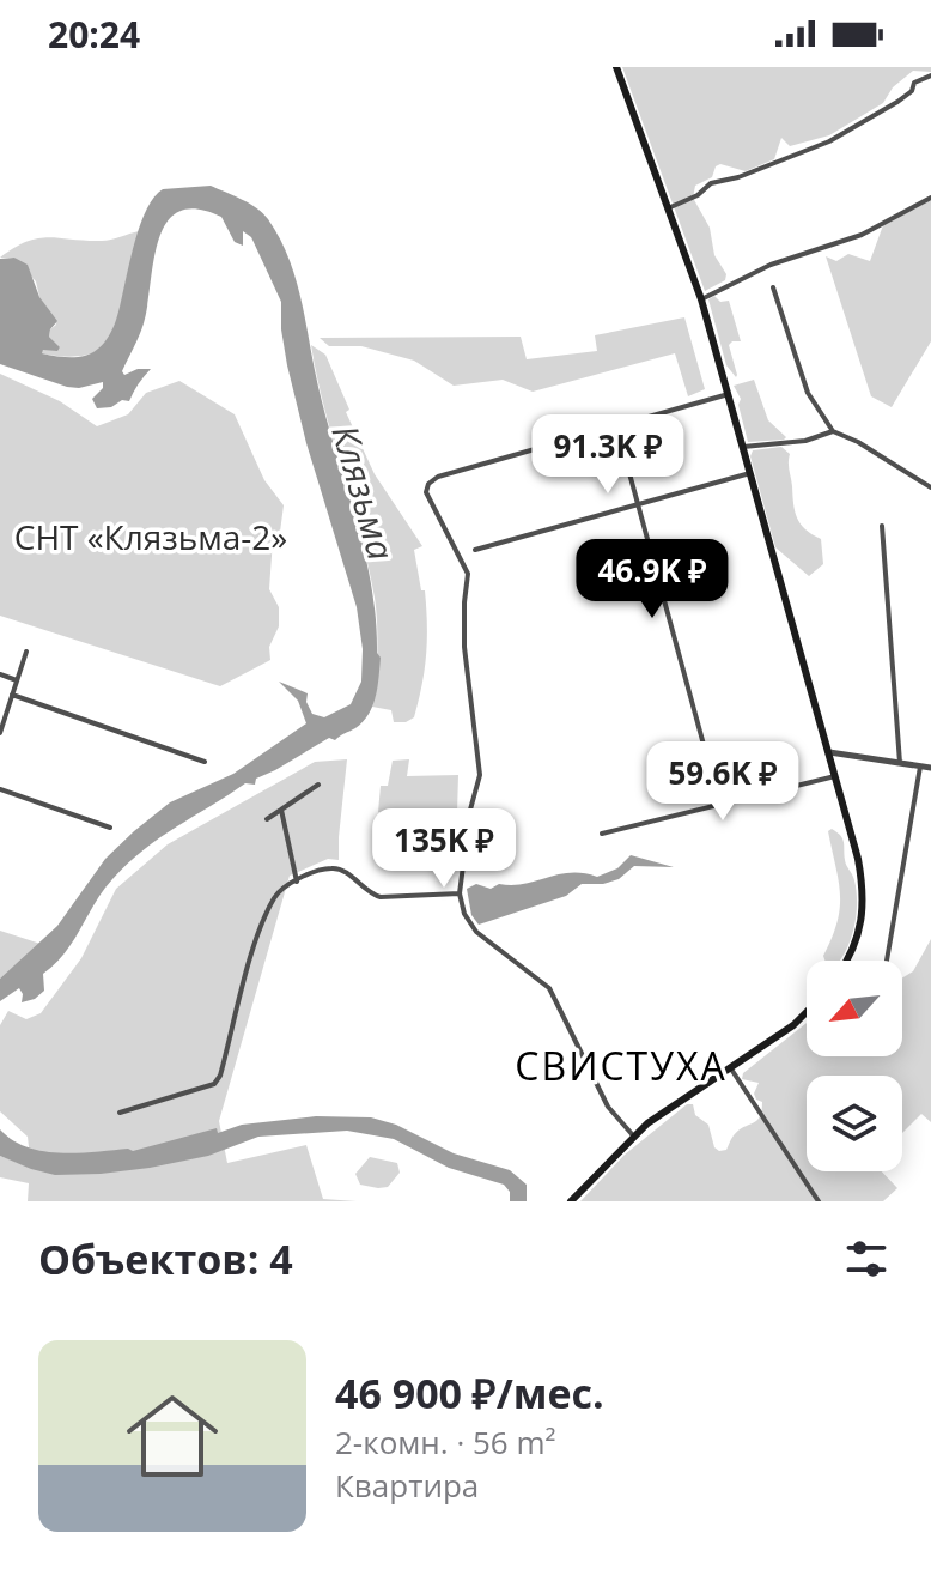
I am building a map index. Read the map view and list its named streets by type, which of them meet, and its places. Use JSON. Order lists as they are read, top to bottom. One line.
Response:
{"districts":["СВИСТУХА"],"water":["Клязьма"],"parks":["СНТ «Клязьма-2»"],"north":"bottom left","page":{"status":"20:24","price":["91.3K ₽","46.9K ₽","59.6K ₽","135K ₽"],"heading":"Объектов: 4","list":[{"name":"46 900 ₽/мес.","note":"2-комн. · 56 m² · Квартира"}]}}
